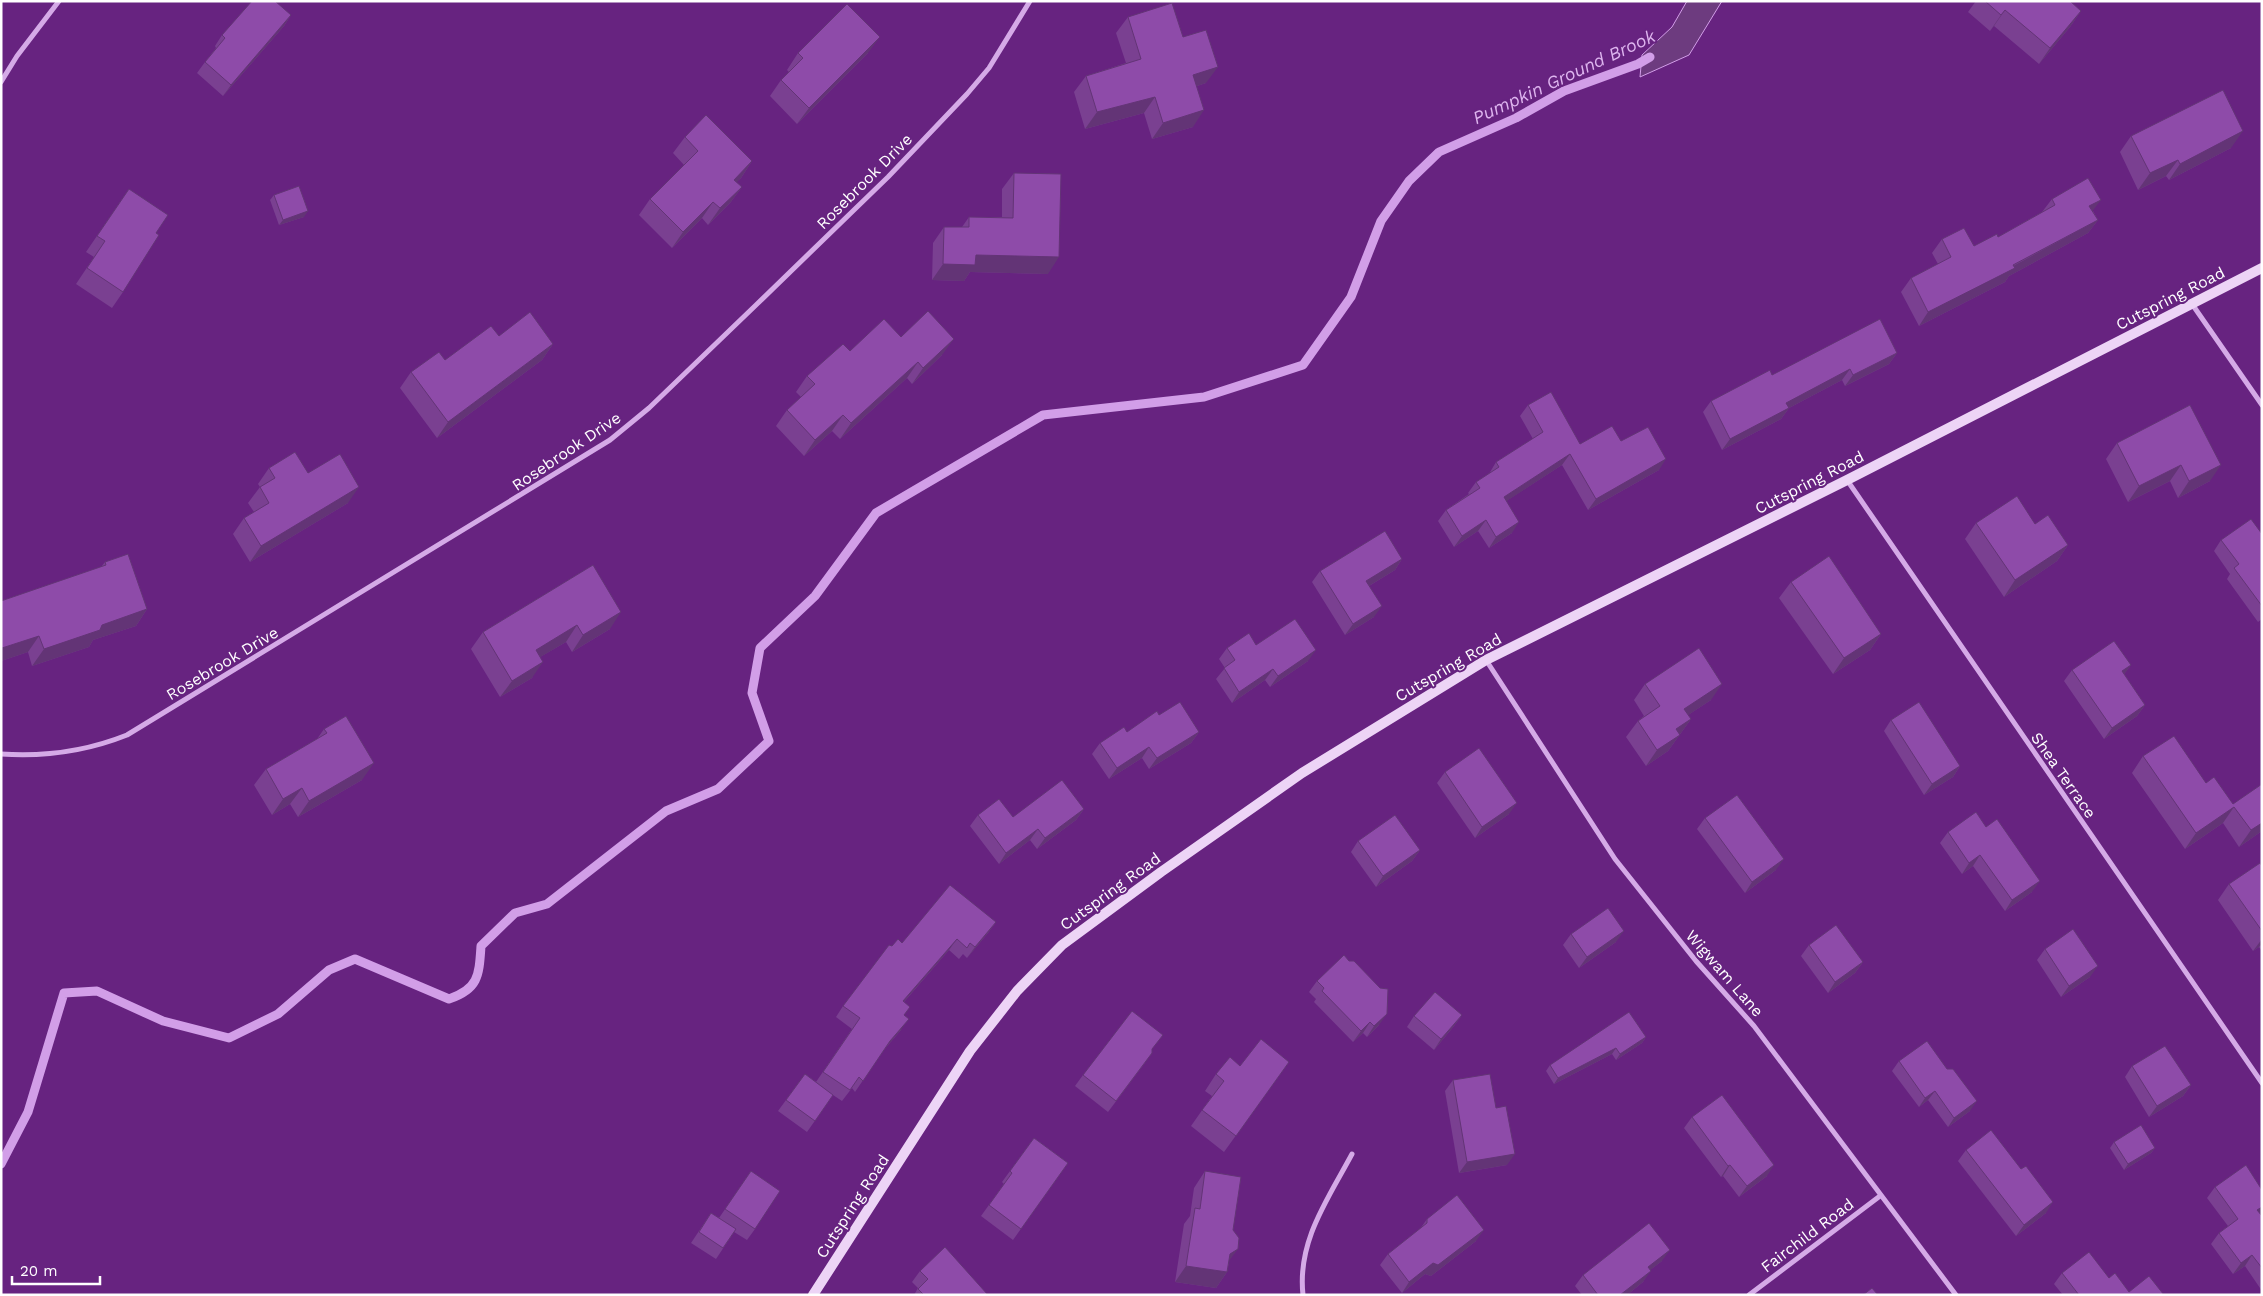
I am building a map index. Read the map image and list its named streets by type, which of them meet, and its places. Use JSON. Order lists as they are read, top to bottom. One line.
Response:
{"streets":{"street":["Rosebrook Drive","Cutspring Road","Shea Terrace","Wigwam Lane","Fairchild Road"]},"crossings":[["Cutspring Road","Shea Terrace"],["Cutspring Road","Wigwam Lane"],["Wigwam Lane","Fairchild Road"]],"water":["Pumpkin Ground Brook"],"scale_bar":"20 m"}
